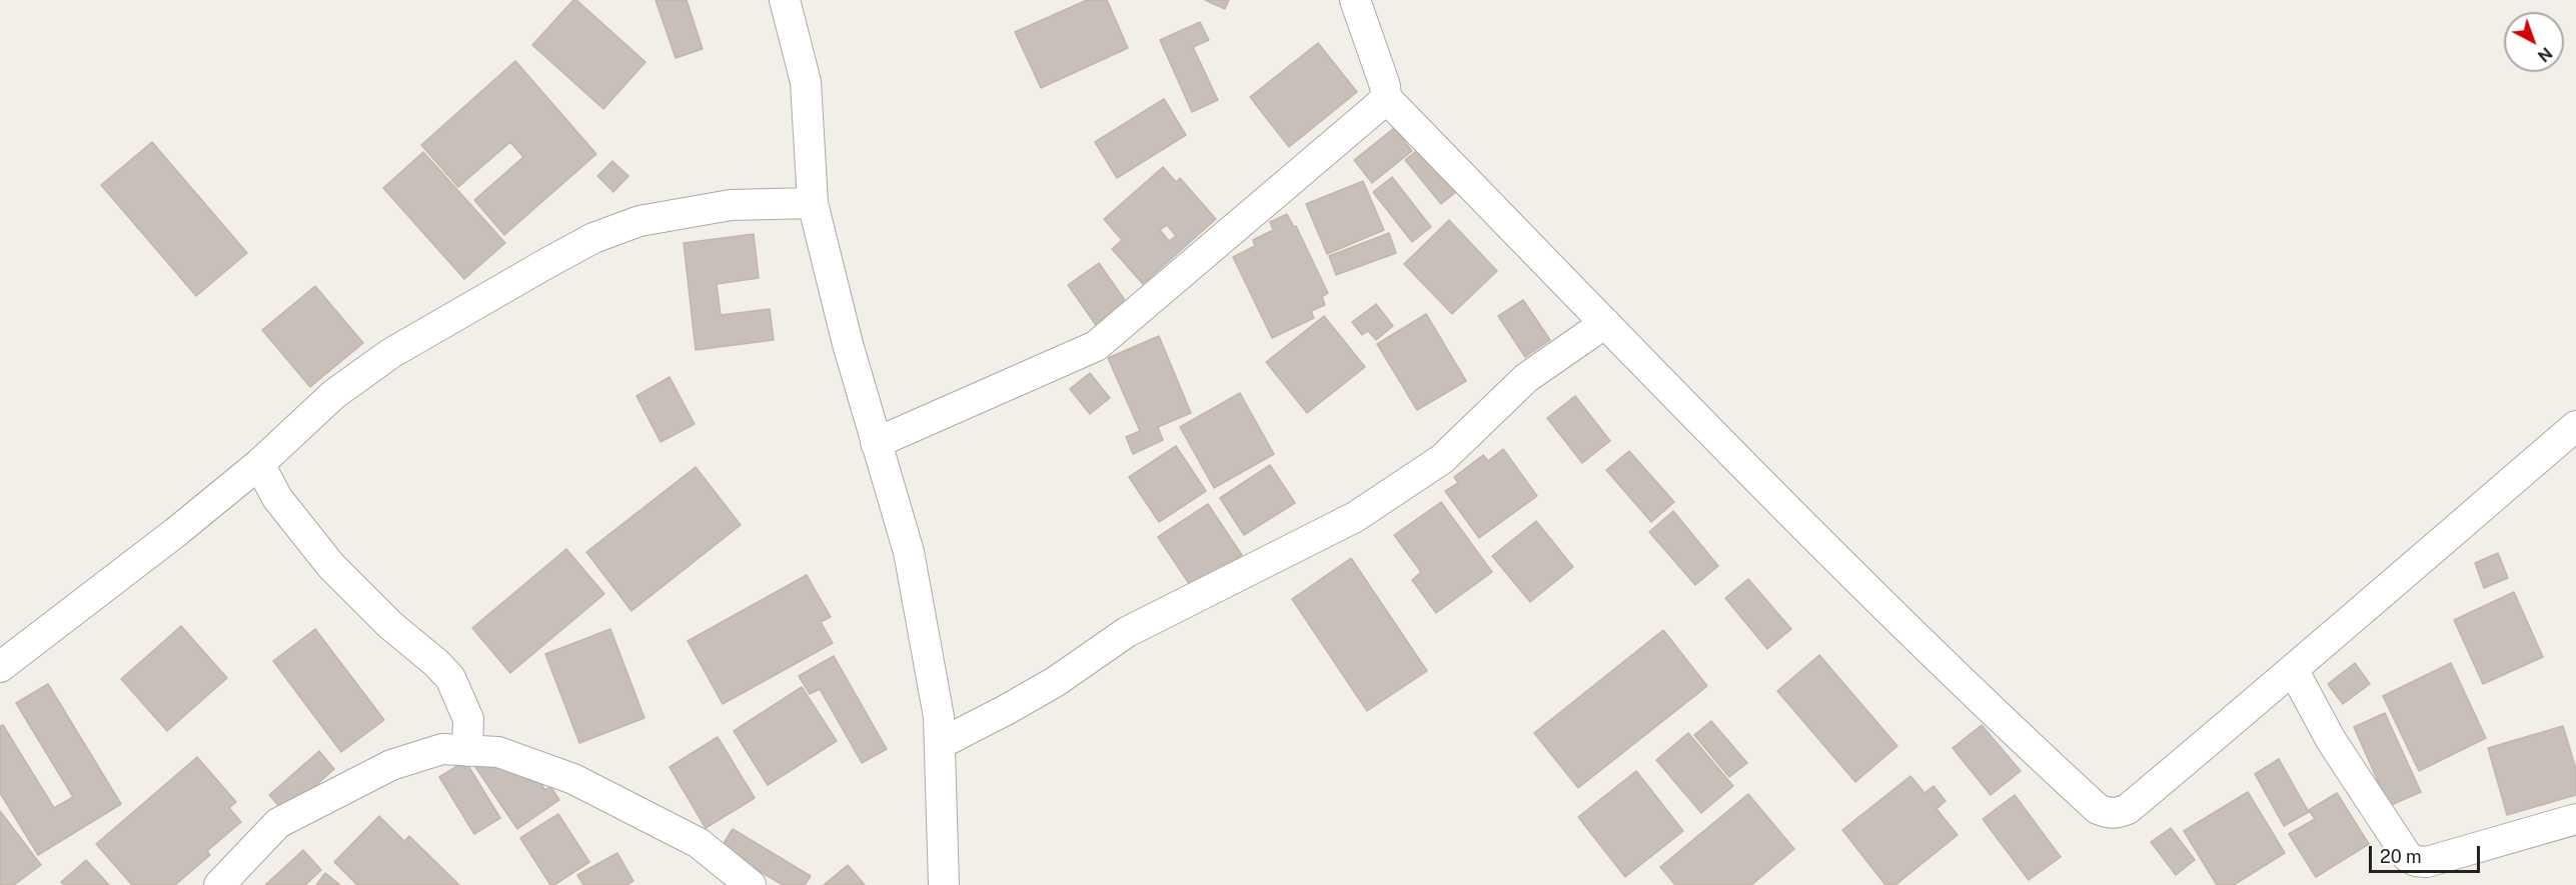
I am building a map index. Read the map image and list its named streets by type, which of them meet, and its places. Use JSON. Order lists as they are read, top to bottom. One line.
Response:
{"scale_bar":"20 m","north":"bottom right"}
